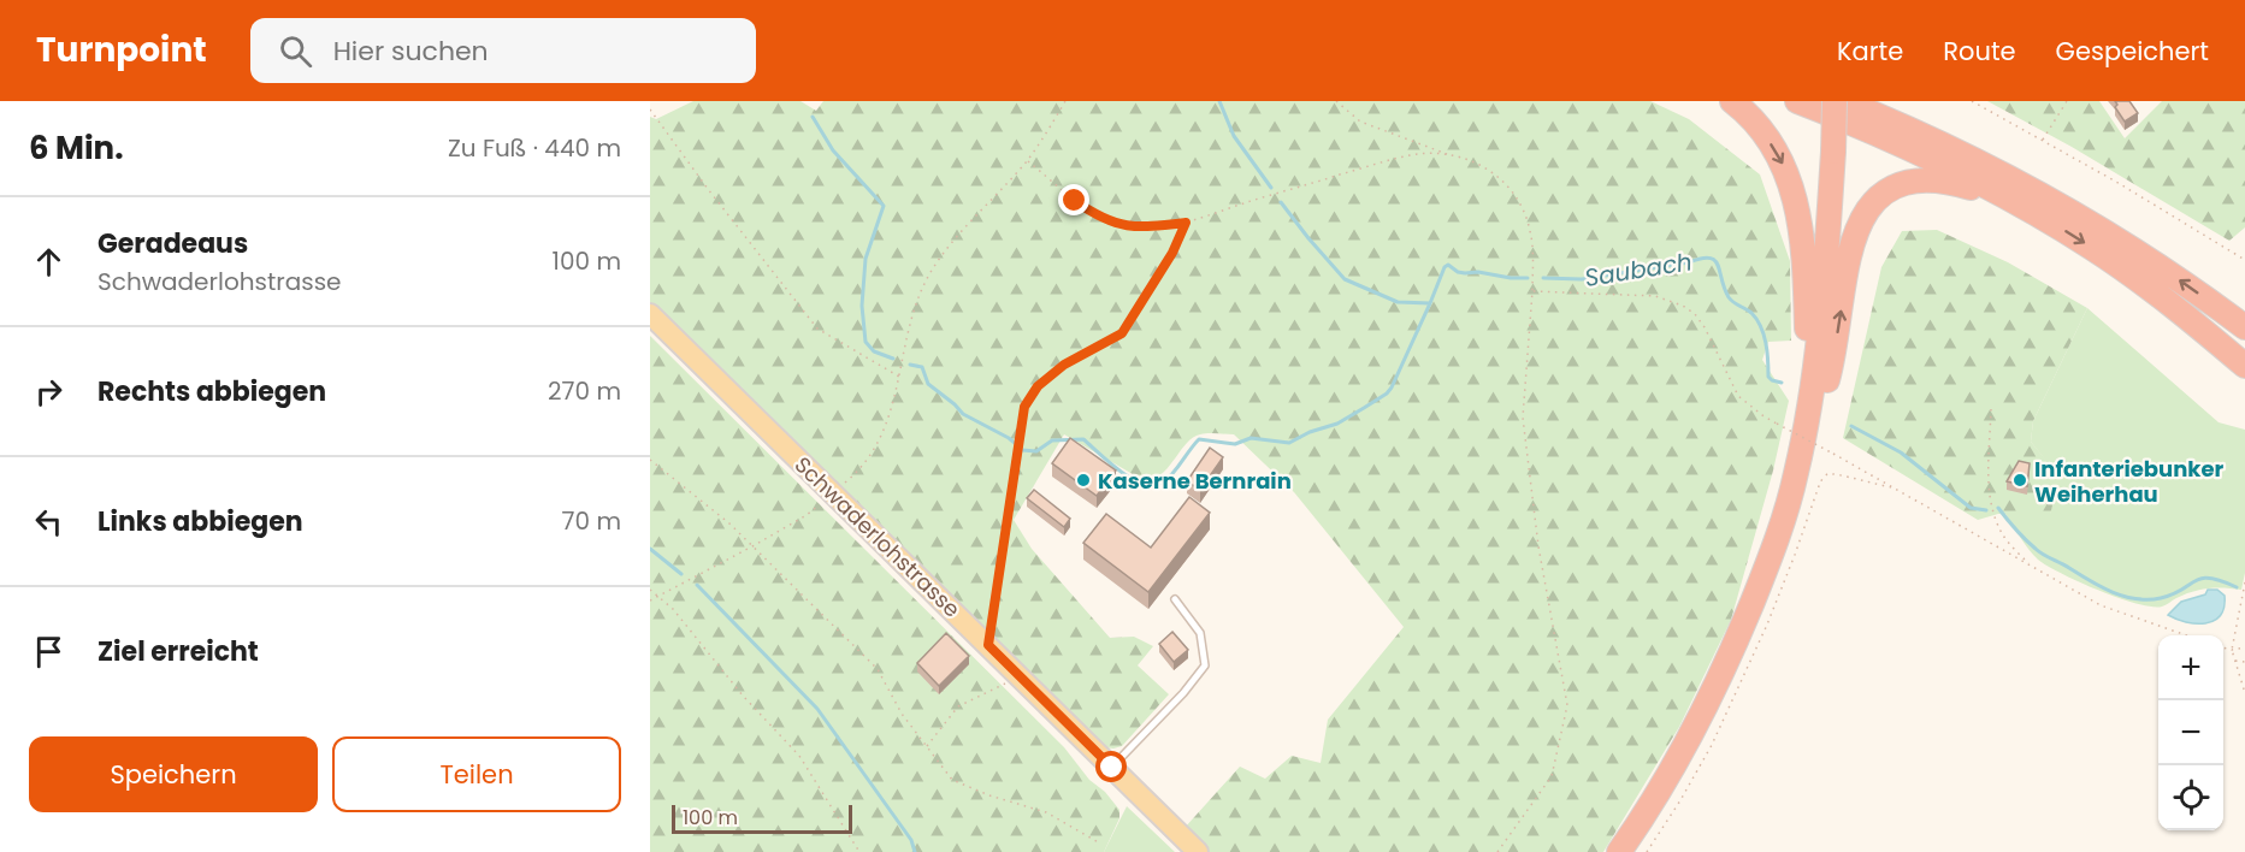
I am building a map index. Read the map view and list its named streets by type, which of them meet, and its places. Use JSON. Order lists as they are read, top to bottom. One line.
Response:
{"streets":{"main road":["Schwaderlohstrasse"]},"water":["Saubach"],"places":["Kaserne Bernrain","Infanteriebunker Weiherhau"],"scale_bar":"100 m","page":{"header":"Turnpoint","search":"Hier suchen","nav":["Karte","Route","Gespeichert"],"heading":["6 Min.","Zu Fuß · 440 m"],"list":[["Geradeaus","Schwaderlohstrasse","100 m"],["Rechts abbiegen","270 m"],["Links abbiegen","70 m"],"Ziel erreicht"],"map_buttons":["+","−"],"buttons":["Speichern","Teilen"],"scale":"100 m"}}
